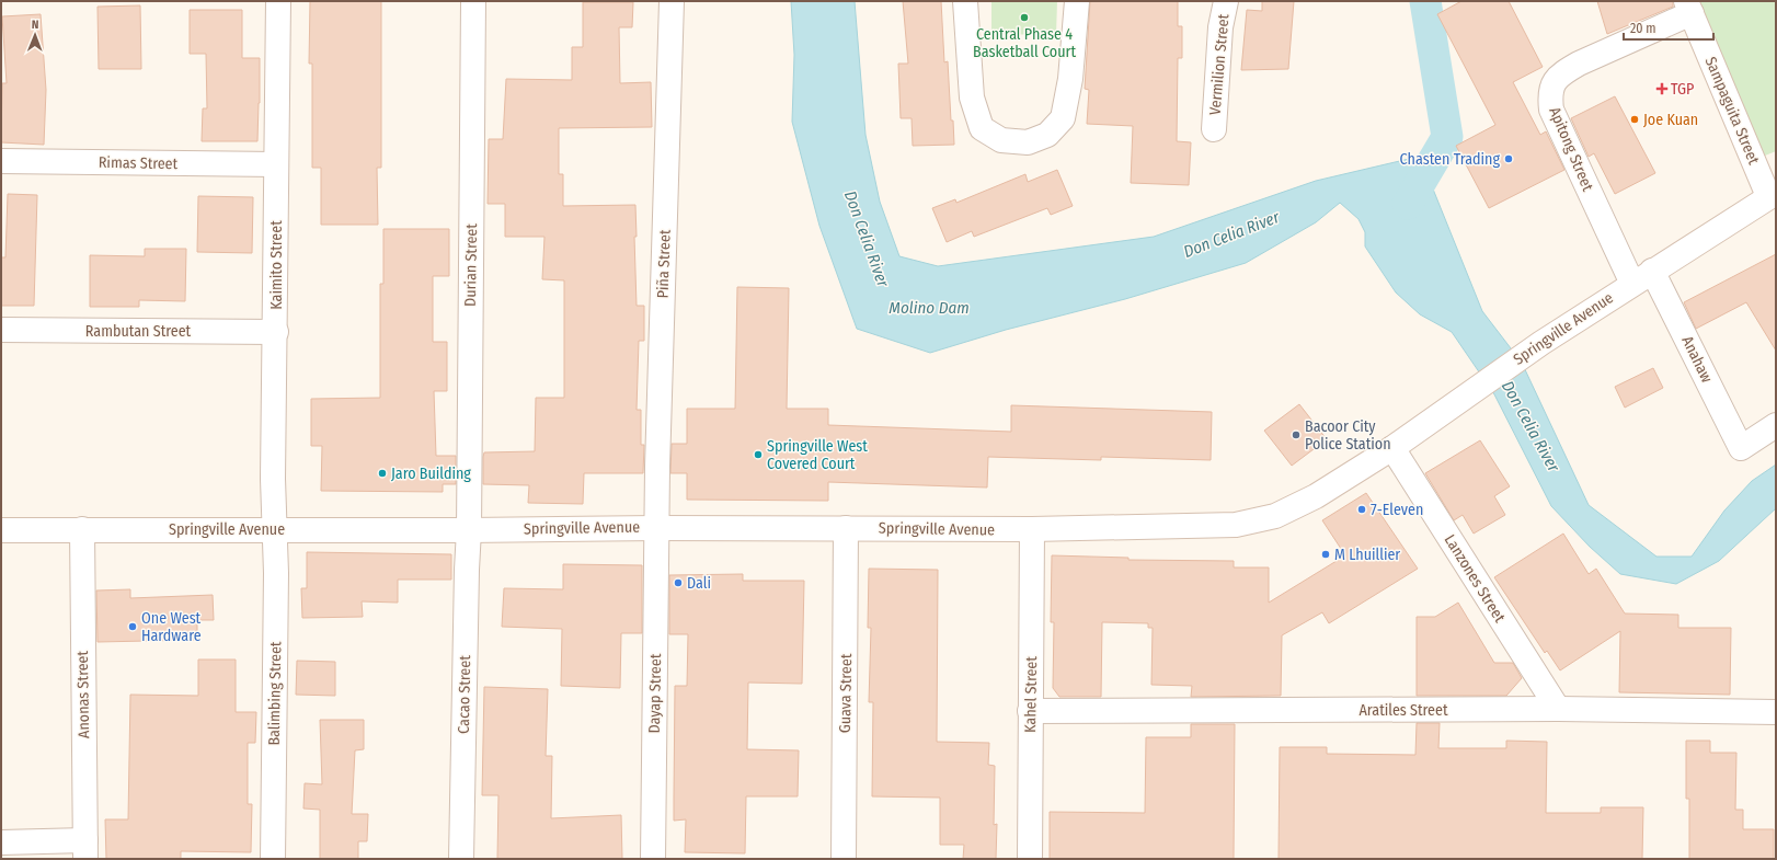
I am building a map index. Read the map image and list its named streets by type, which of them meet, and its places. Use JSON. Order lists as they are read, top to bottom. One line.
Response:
{"streets":{"street":["Vermilion Street","Sampaguita Street","Apitong Street","Rimas Street","Piña Street","Kaimito Street","Durian Street","Springville Avenue","Rambutan Street","Anahaw","Lanzones Street","Balimbing Street","Dayap Street","Guava Street","Anonas Street","Cacao Street","Kahel Street","Aratiles Street"]},"crossings":[["Sampaguita Street","Apitong Street"],["Sampaguita Street","Springville Avenue"],["Apitong Street","Springville Avenue"],["Apitong Street","Anahaw"],["Rimas Street","Kaimito Street"],["Piña Street","Springville Avenue"],["Piña Street","Dayap Street"],["Kaimito Street","Springville Avenue"],["Kaimito Street","Rambutan Street"],["Kaimito Street","Balimbing Street"],["Durian Street","Springville Avenue"],["Durian Street","Cacao Street"],["Springville Avenue","Anahaw"],["Springville Avenue","Lanzones Street"],["Springville Avenue","Balimbing Street"],["Springville Avenue","Dayap Street"],["Springville Avenue","Guava Street"],["Springville Avenue","Anonas Street"],["Springville Avenue","Cacao Street"],["Springville Avenue","Kahel Street"],["Lanzones Street","Aratiles Street"],["Kahel Street","Aratiles Street"]],"water":["Don Celia River","Molino Dam"],"places":{"other":["Central Phase 4 Basketball Court","Joe Kuan","Chasten Trading","Bacoor City Police Station","Springville West Covered Court","Jaro Building","7-Eleven","M Lhuillier","Dali","One West Hardware"],"health":["TGP"]},"scale_bar":"20 m","north":"top"}
